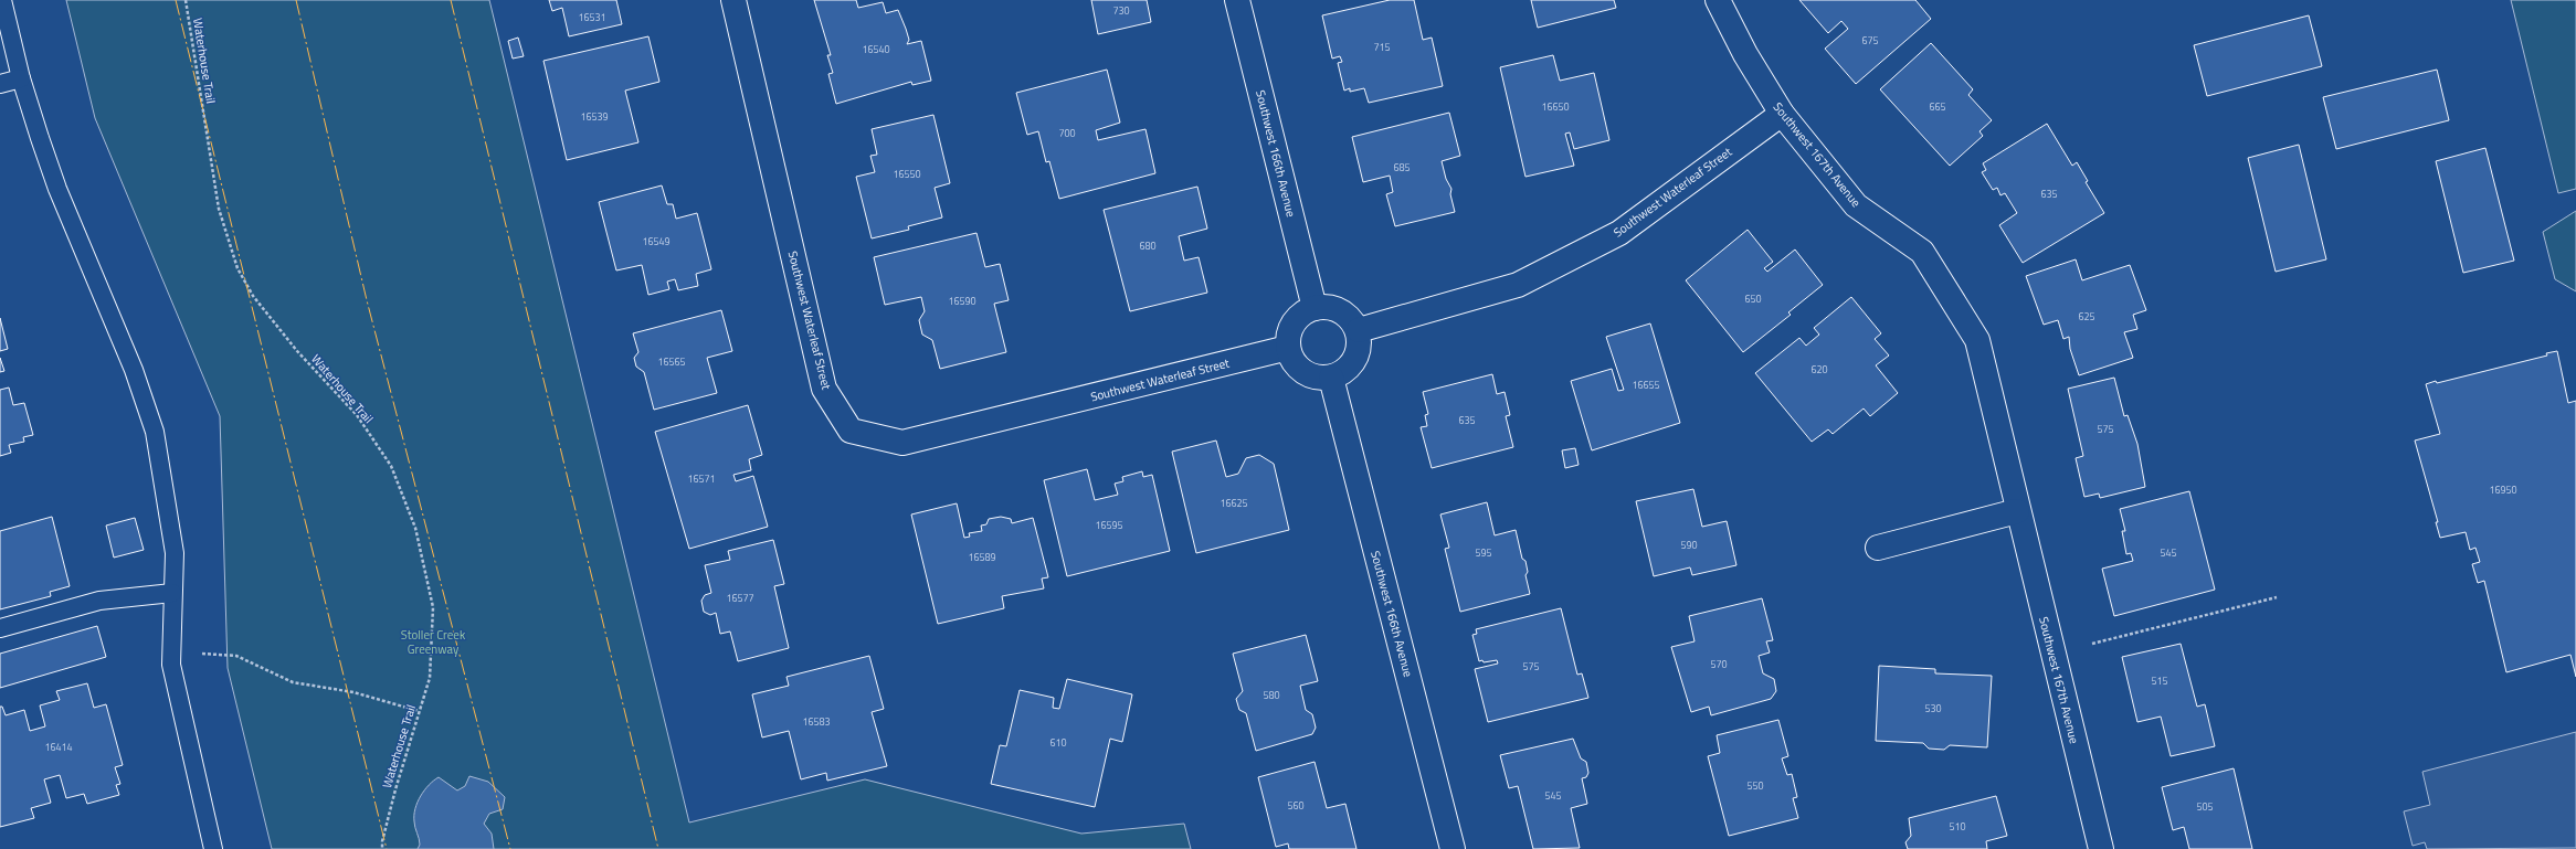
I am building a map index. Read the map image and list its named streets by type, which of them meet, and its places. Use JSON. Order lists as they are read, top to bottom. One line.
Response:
{"streets":{"street":["Southwest 166th Avenue","Southwest 167th Avenue","Southwest Waterleaf Street"],"path":["Waterhouse Trail"]},"crossings":[["Southwest 166th Avenue","Southwest Waterleaf Street"],["Southwest 167th Avenue","Southwest Waterleaf Street"]],"parks":["Stoller Creek Greenway"],"house_numbers":["730","16531","675","715","16540","16650","665","16539","700","685","16550","635","16549","680","650","16590","625","16565","620","16655","635","575","16571","16950","16625","16595","590","595","545","16589","16577","570","575","515","580","530","16583","610","16414","550","545","560","505","510"]}
